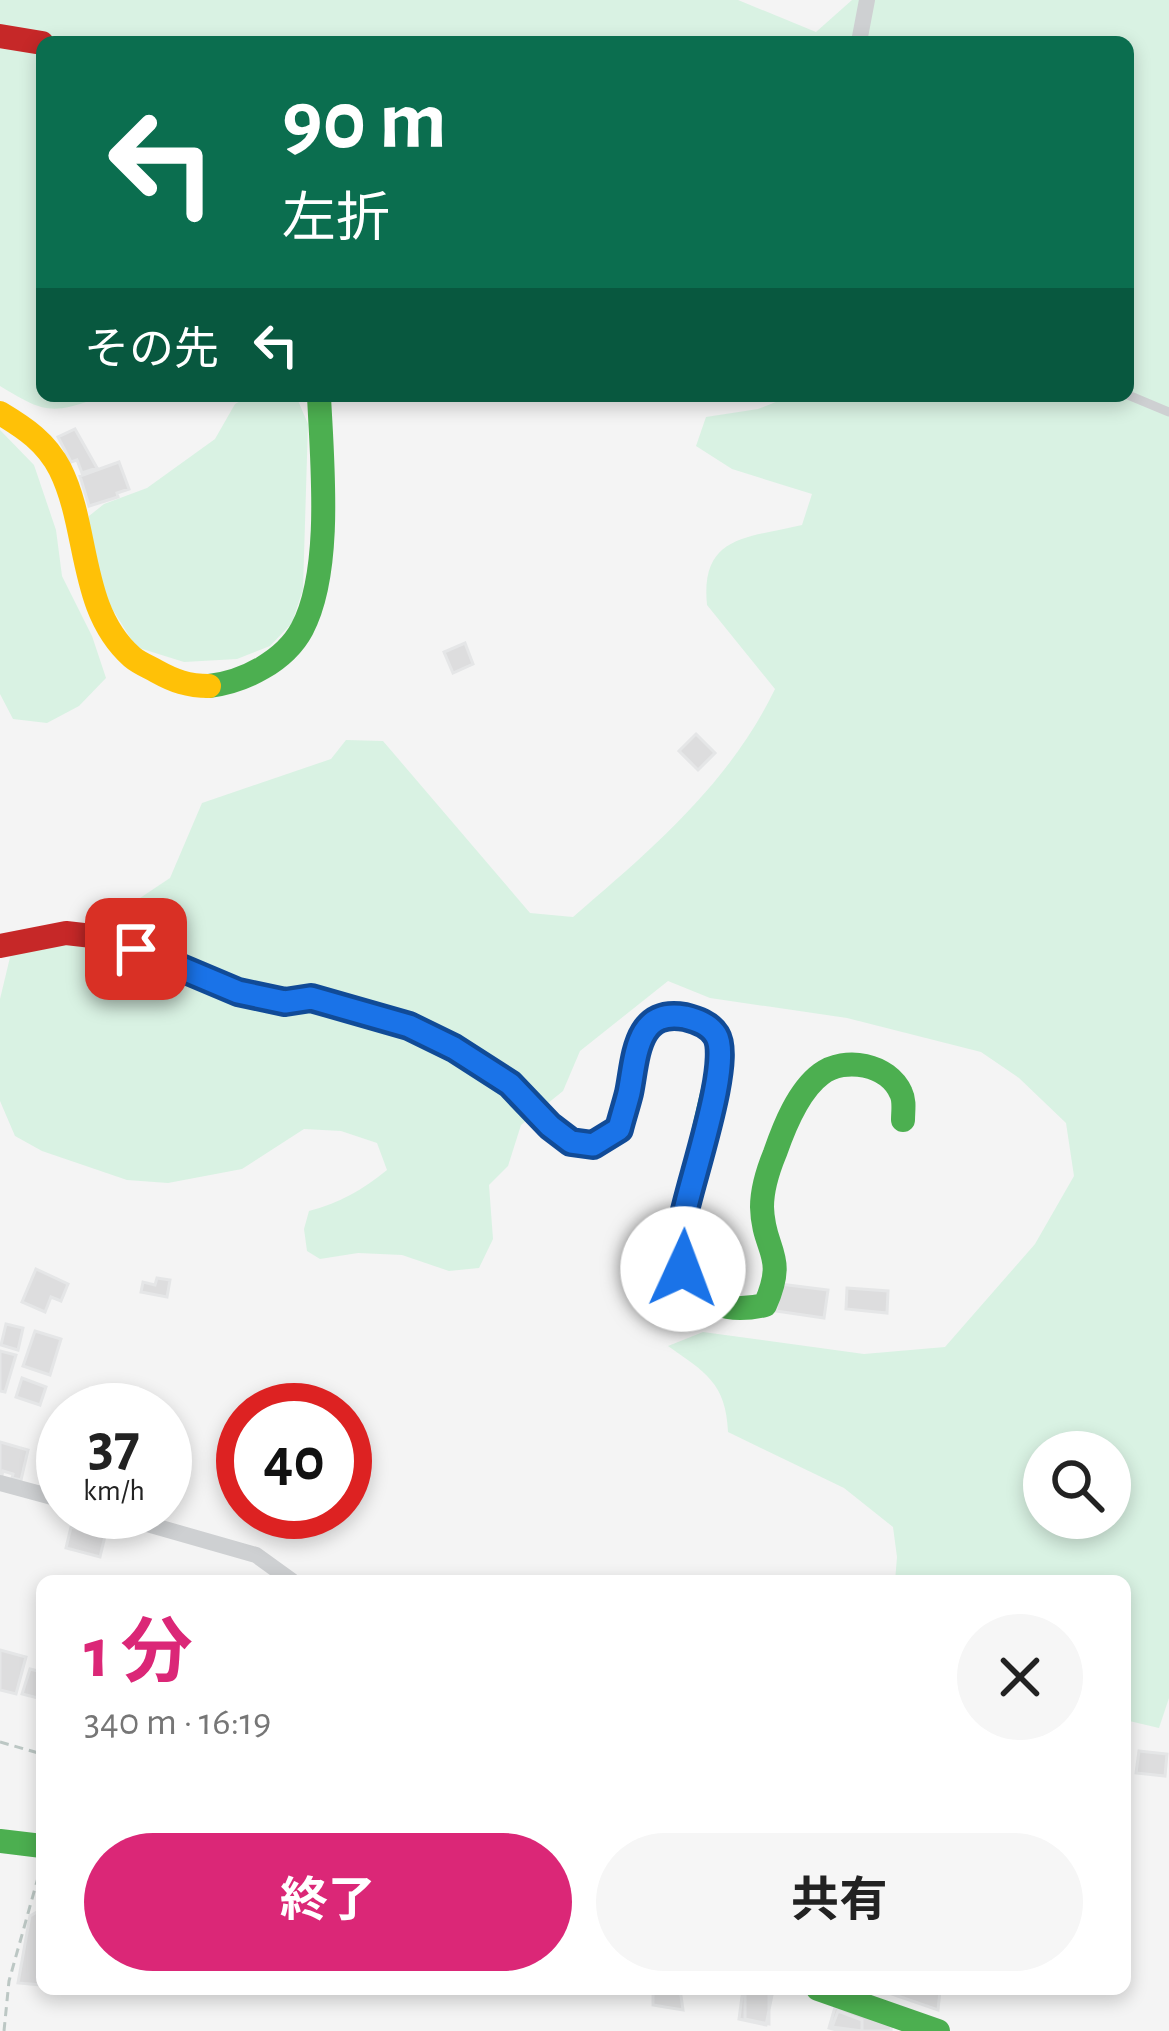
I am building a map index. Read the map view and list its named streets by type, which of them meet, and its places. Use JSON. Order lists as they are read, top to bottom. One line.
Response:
{"page":{"turn":["90 m","左折"],"then":"その先","speed":"37 km/h","limit":"40","heading":["1 分","340 m · 16:19"],"buttons":["終了","共有"]}}
